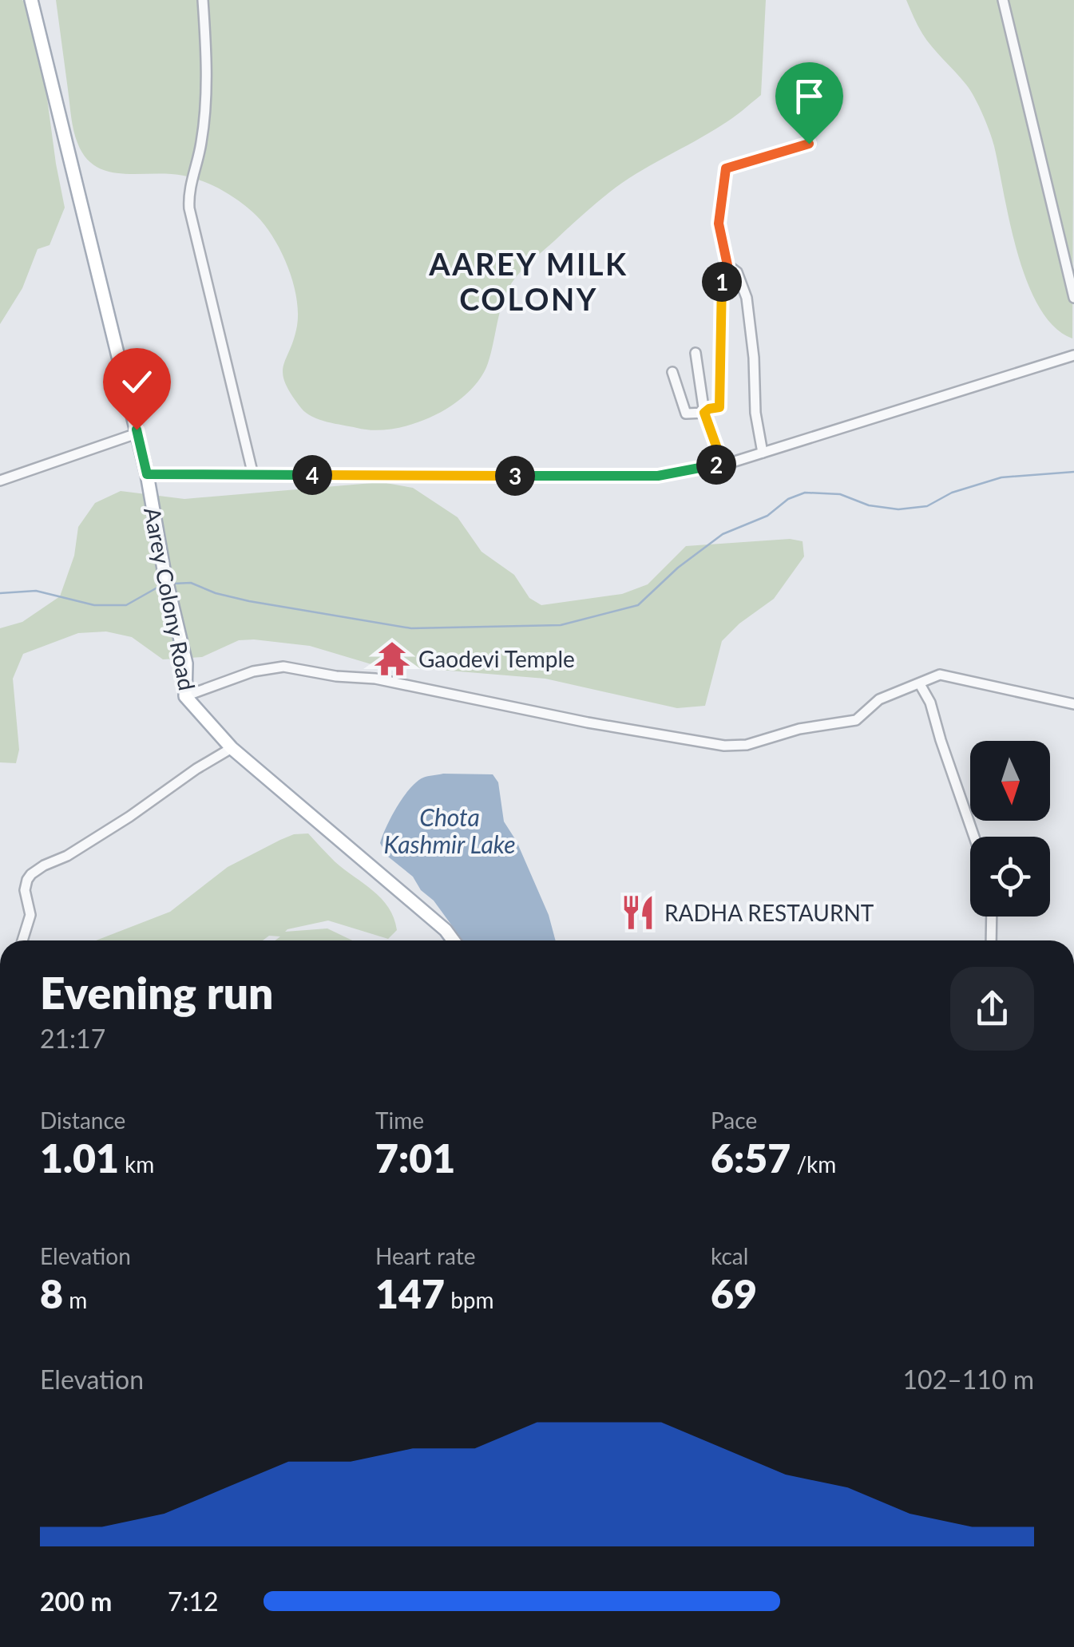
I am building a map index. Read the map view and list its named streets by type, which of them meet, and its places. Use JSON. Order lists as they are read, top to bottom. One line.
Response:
{"streets":{"main road":["Aarey Colony Road"]},"districts":["AAREY MILK COLONY"],"water":["Chota Kashmir Lake"],"places":{"temple":["Gaodevi Temple"],"restaurant":["RADHA RESTAURNT"]},"north":"bottom","page":{"pins":["1","2","4","3"],"heading":["Evening run","21:17"],"stats":[["Distance","1.01 km"],["Time","7:01"],["Pace","6:57 /km"],["Elevation","8 m"],["Heart rate","147 bpm"],["kcal","69"]],"chart":["Elevation","102–110 m"],"list":[{"name":"200 m","note":"7:12"}]}}
